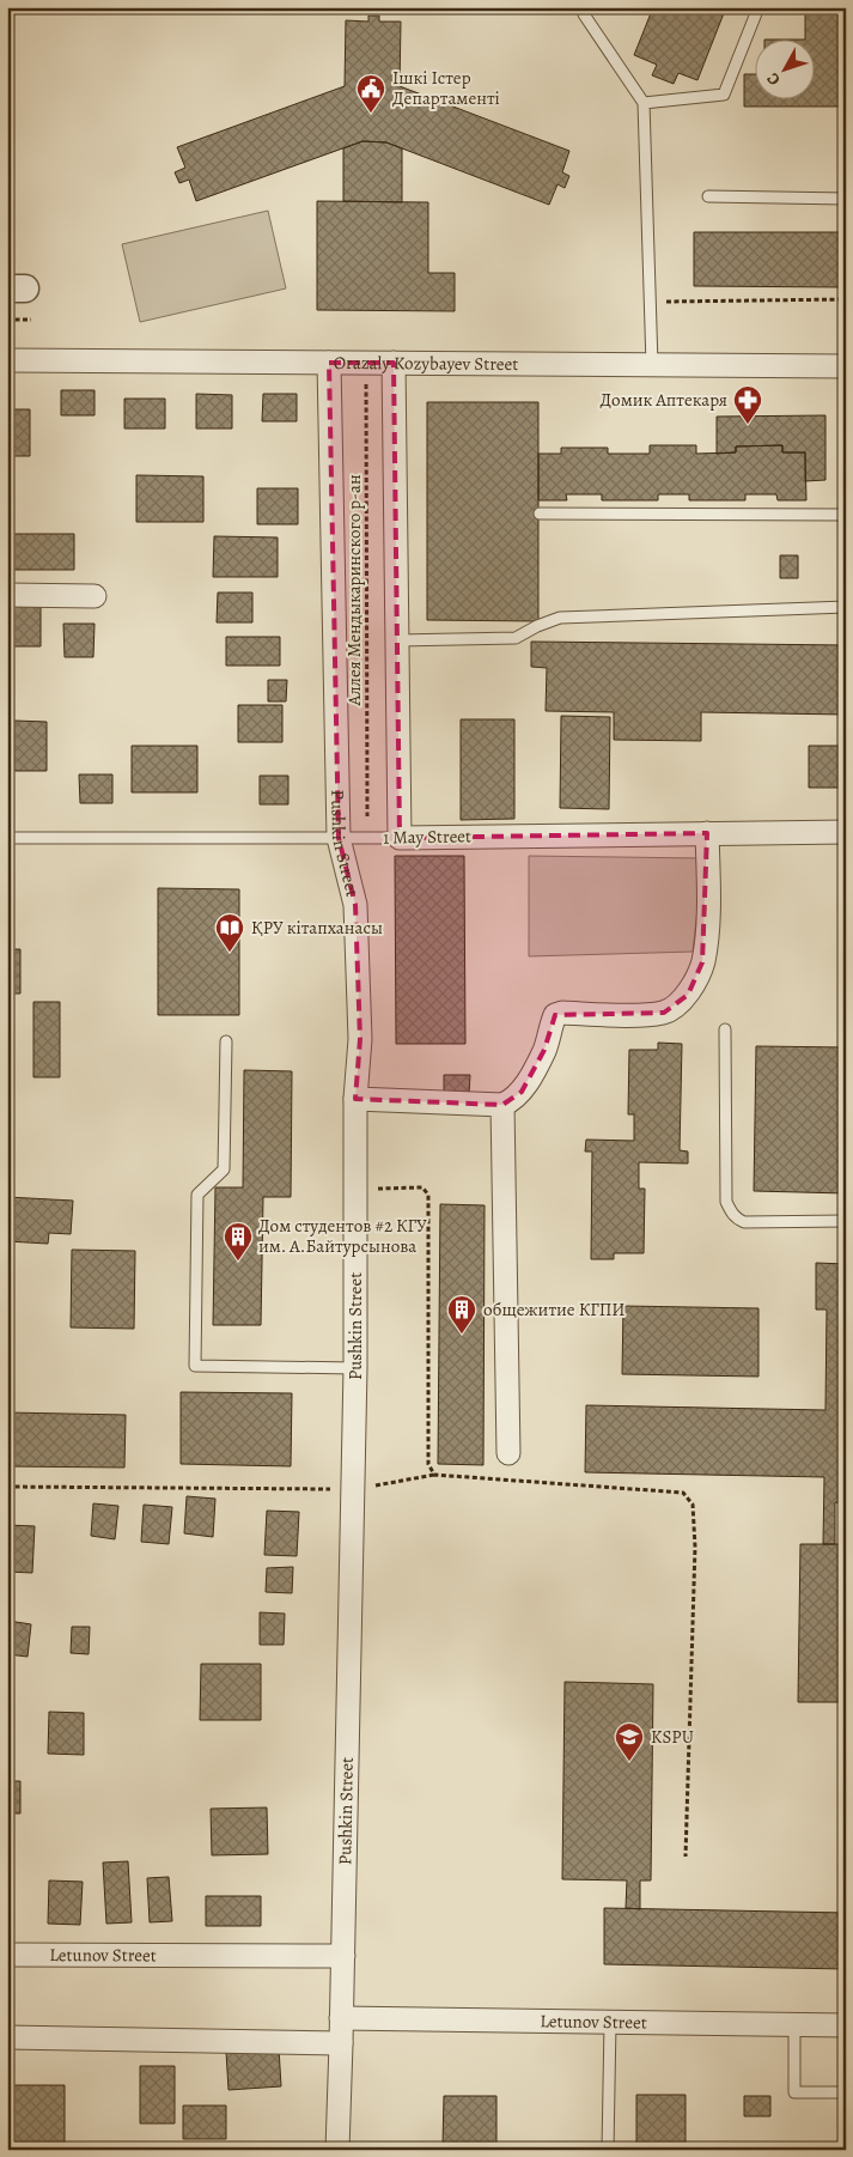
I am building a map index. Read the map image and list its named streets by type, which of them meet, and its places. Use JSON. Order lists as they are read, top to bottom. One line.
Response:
{"streets":{"street":["Orazaly Kozybayev Street","1 May Street","Pushkin Street","Letunov Street"],"path":["Аллея Мендыкаринского р-ан"]},"crossings":[["Orazaly Kozybayev Street","Аллея Мендыкаринского р-ан"],["Orazaly Kozybayev Street","Pushkin Street"],["1 May Street","Pushkin Street"],["Pushkin Street","Letunov Street"]],"places":{"public building":["Ішкі Істер Департаменті"],"pharmacy":["Домик Аптекаря"],"library":["ҚРУ кітапханасы"],"building":["Дом студентов #2 КГУ им. А.Байтурсынова","общежитие КГПИ"],"school or university":["KSPU"]},"north":"bottom left"}
